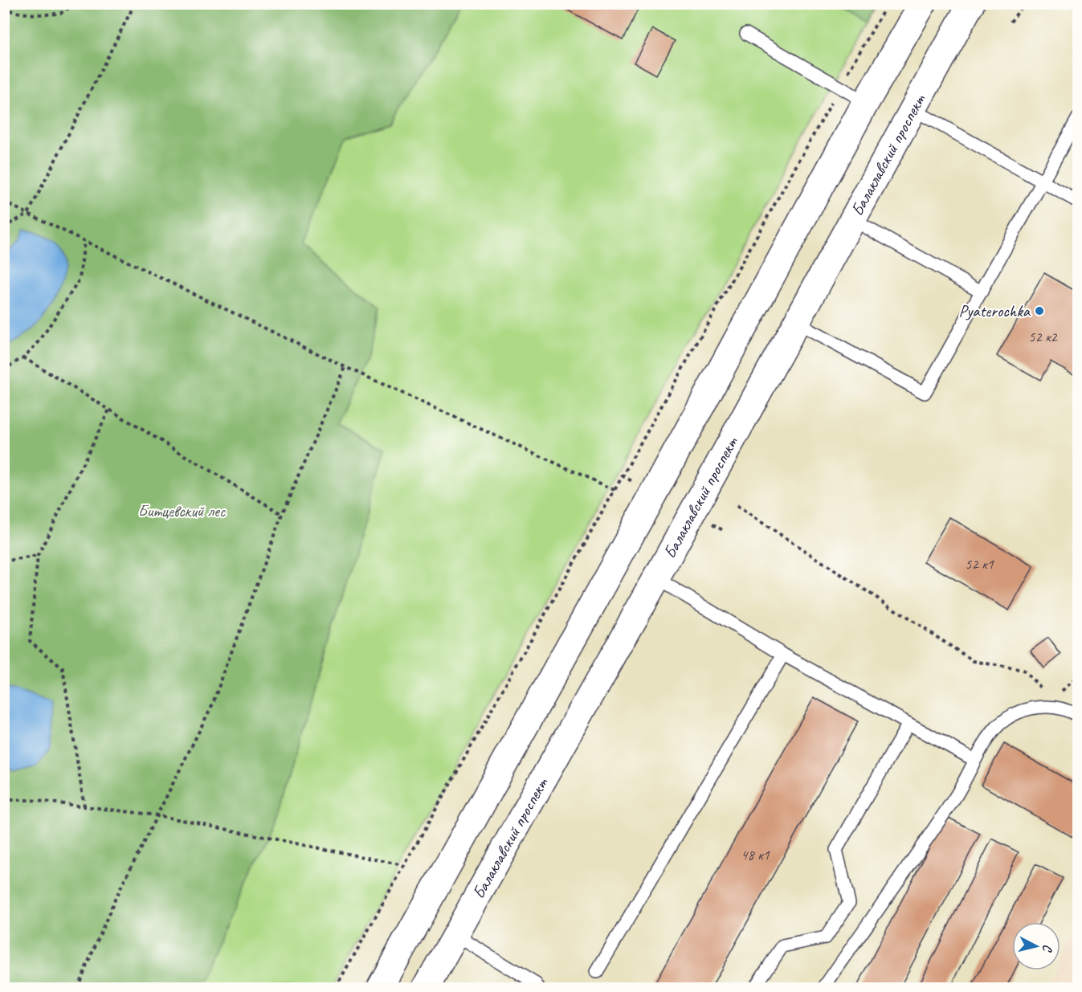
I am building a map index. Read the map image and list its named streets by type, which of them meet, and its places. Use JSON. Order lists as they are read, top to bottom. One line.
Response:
{"streets":{"main road":["Балаклавский проспект"]},"parks":["Битцевский лес"],"places":["Pyaterochka"],"house_numbers":["52 к2","52 к1","48 к1"],"north":"right"}
